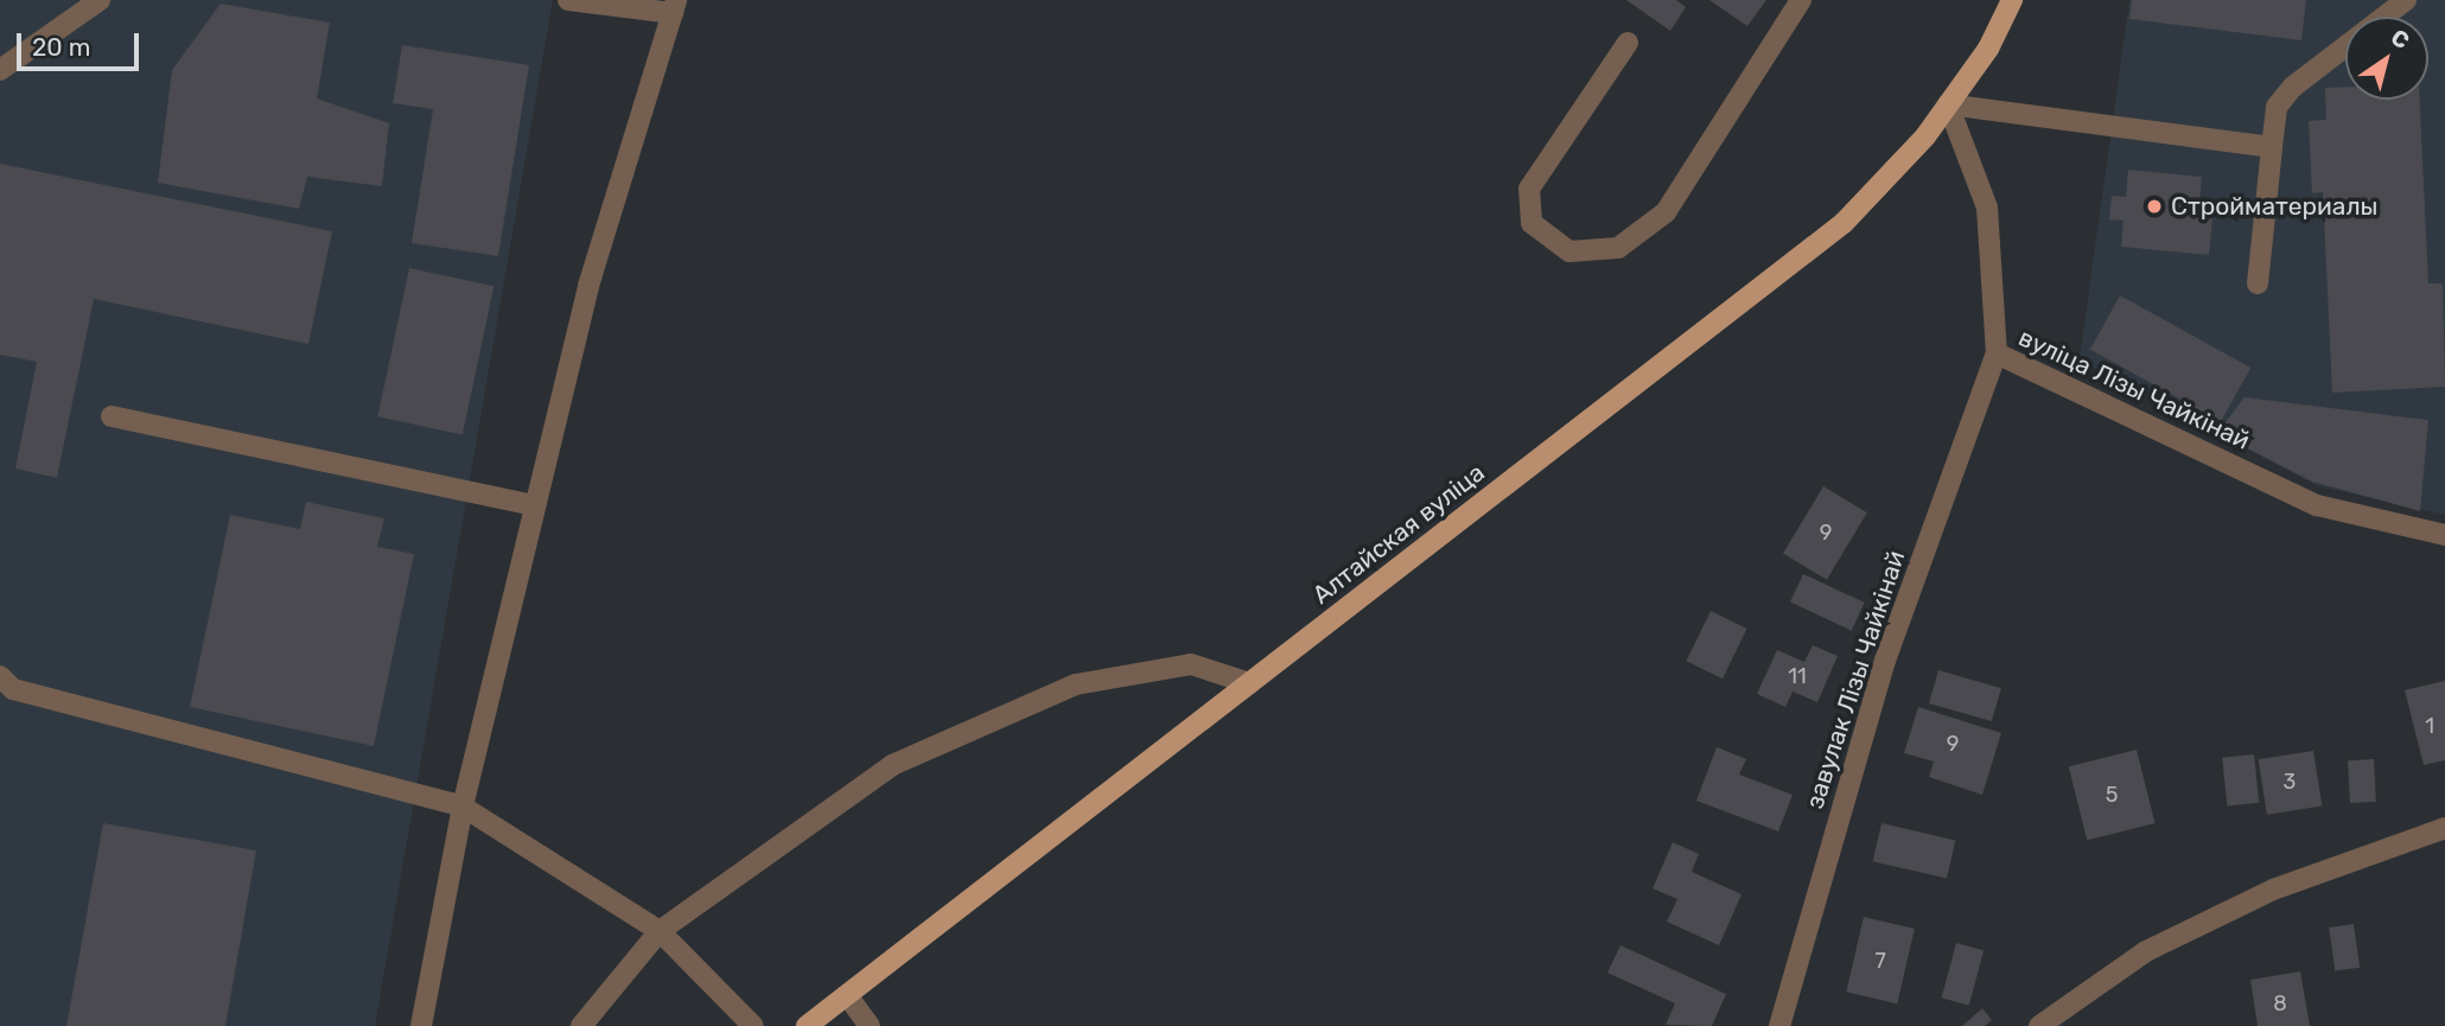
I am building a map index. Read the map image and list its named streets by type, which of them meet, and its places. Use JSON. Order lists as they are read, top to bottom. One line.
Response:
{"streets":{"main road":["Алтайская вуліца"],"street":["вуліца Лізы Чайкінай","завулак Лізы Чайкінай"]},"crossings":[["вуліца Лізы Чайкінай","Алтайская вуліца"],["вуліца Лізы Чайкінай","завулак Лізы Чайкінай"]],"places":["Стройматериалы"],"house_numbers":["9","11","1","9","3","5","7","8"],"scale_bar":"20 m","north":"top right"}
